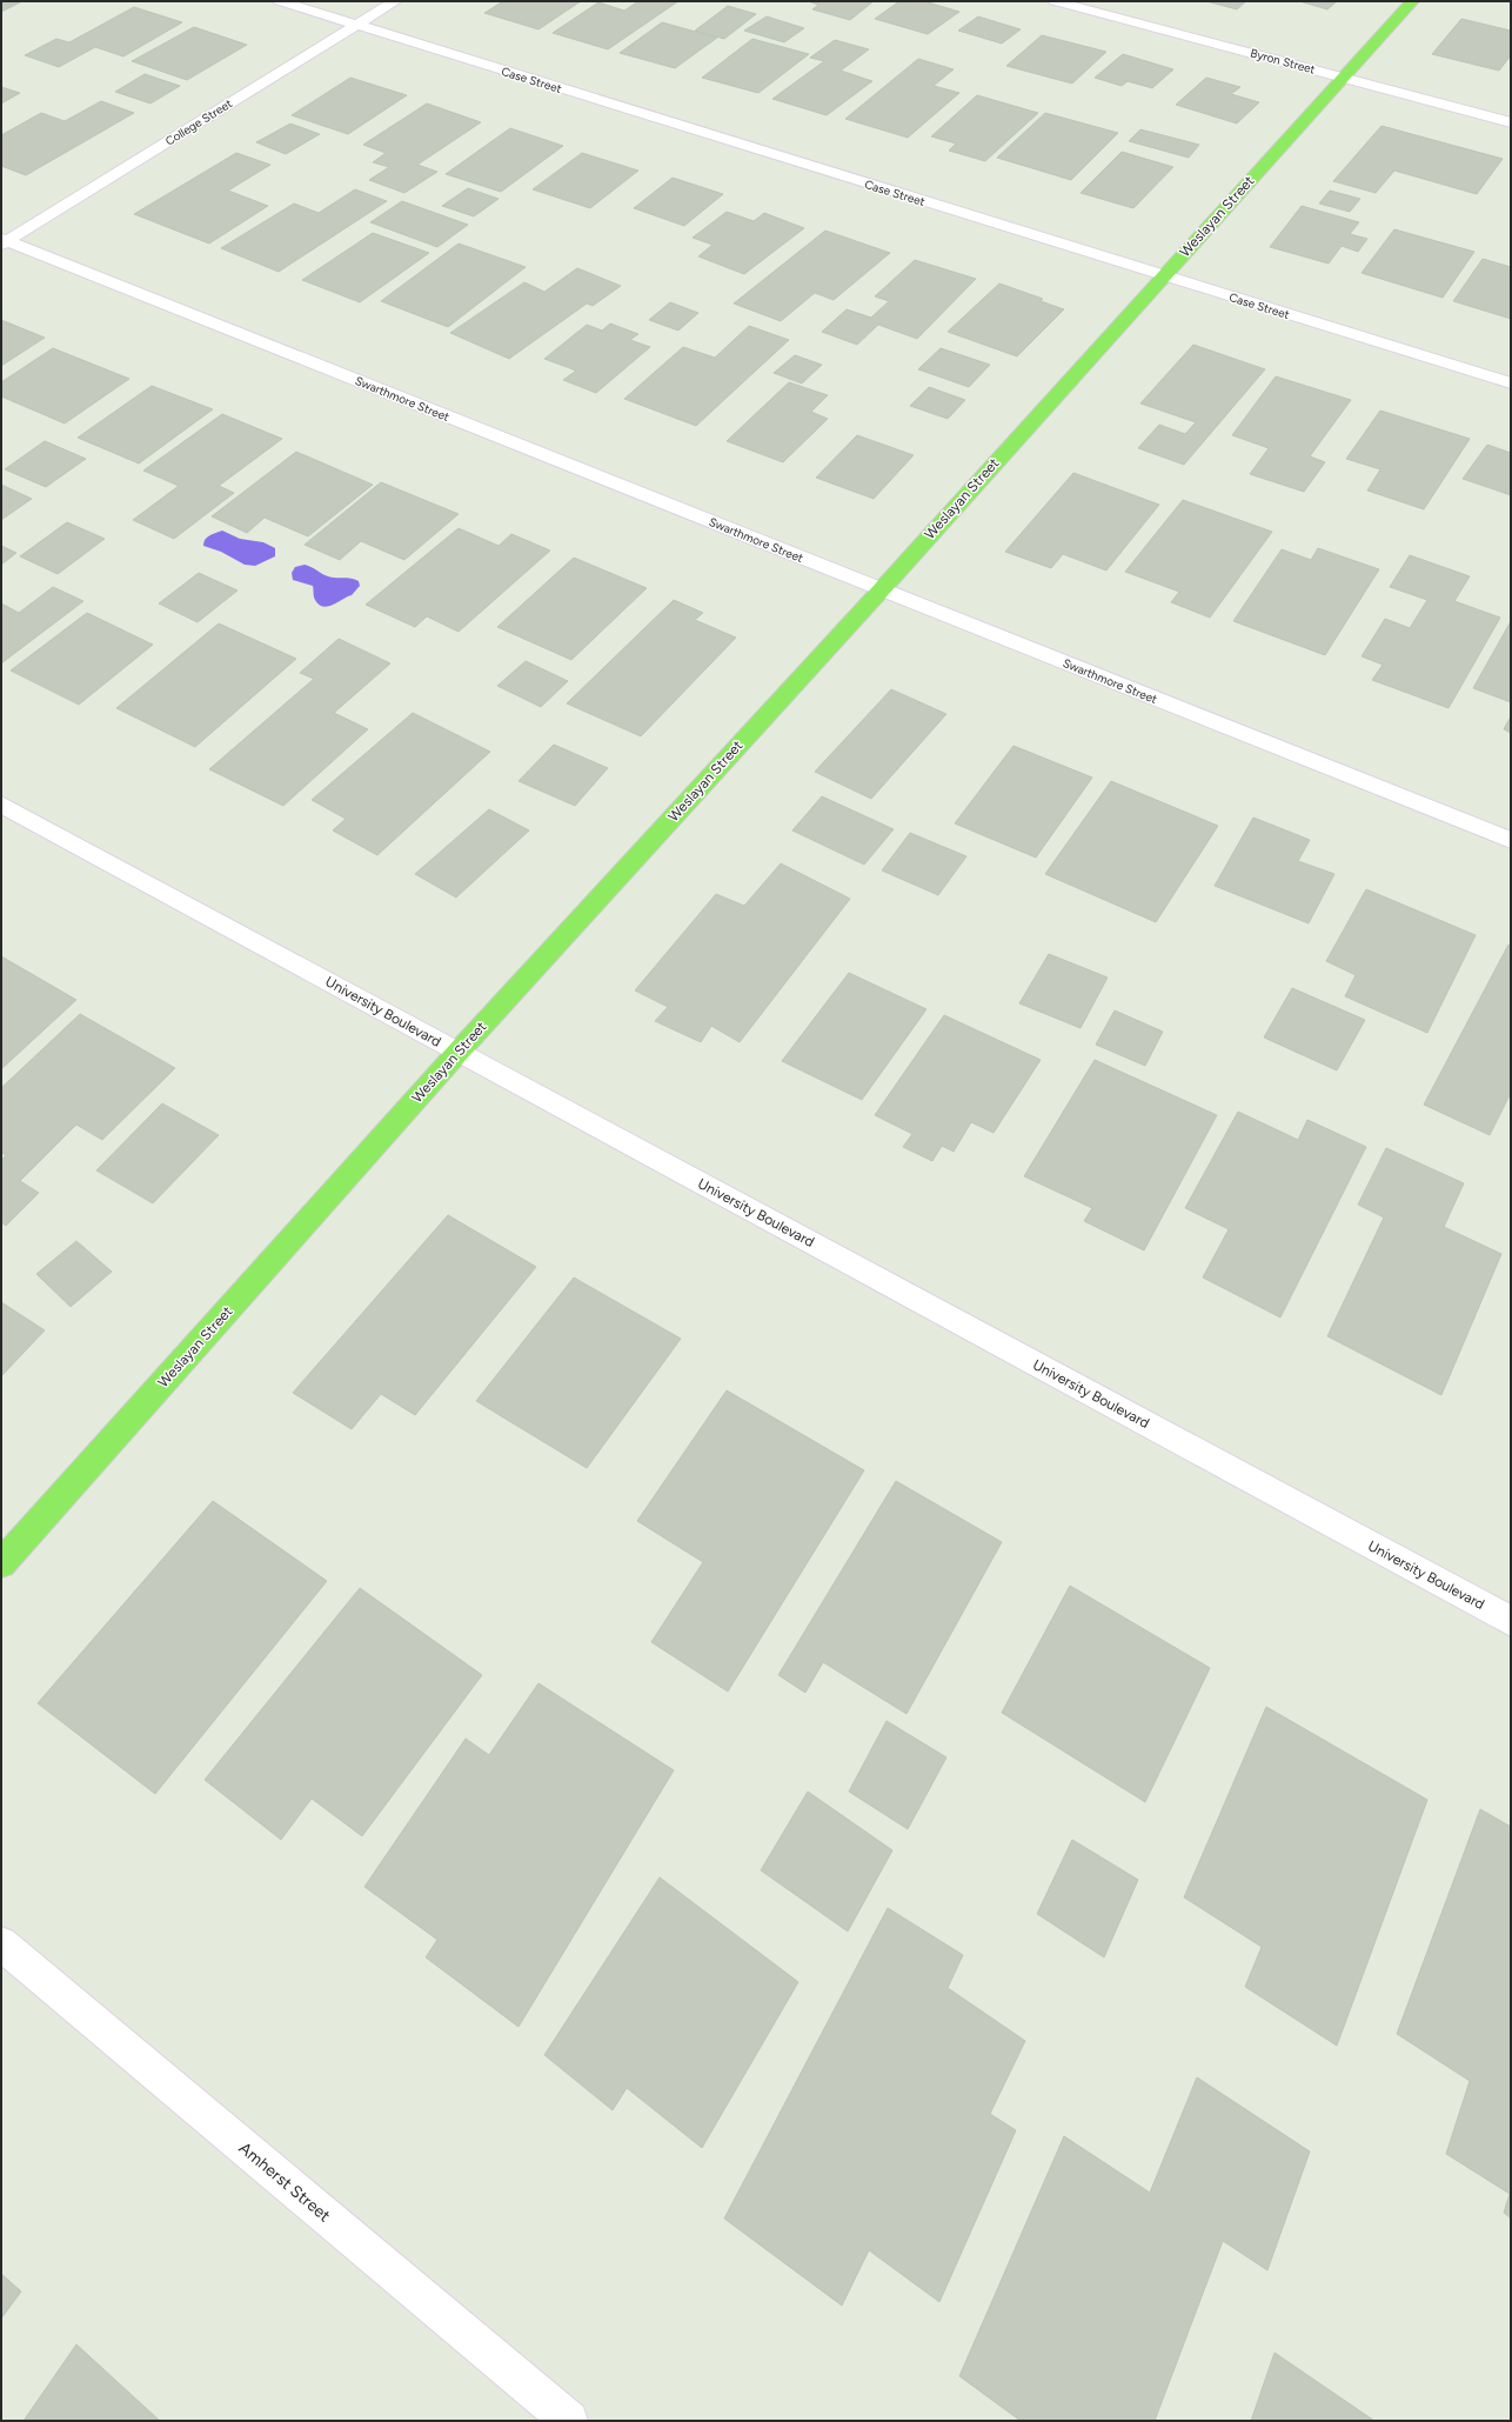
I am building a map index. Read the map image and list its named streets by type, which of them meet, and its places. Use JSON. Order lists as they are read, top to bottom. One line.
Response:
{"streets":{"main road":["Weslayan Street"],"street":["Byron Street","Case Street","College Street","Swarthmore Street","University Boulevard","Amherst Street"]},"crossings":[["Byron Street","Weslayan Street"],["Case Street","College Street"],["Case Street","Weslayan Street"],["College Street","Swarthmore Street"],["Weslayan Street","Swarthmore Street"],["Weslayan Street","University Boulevard"]]}
